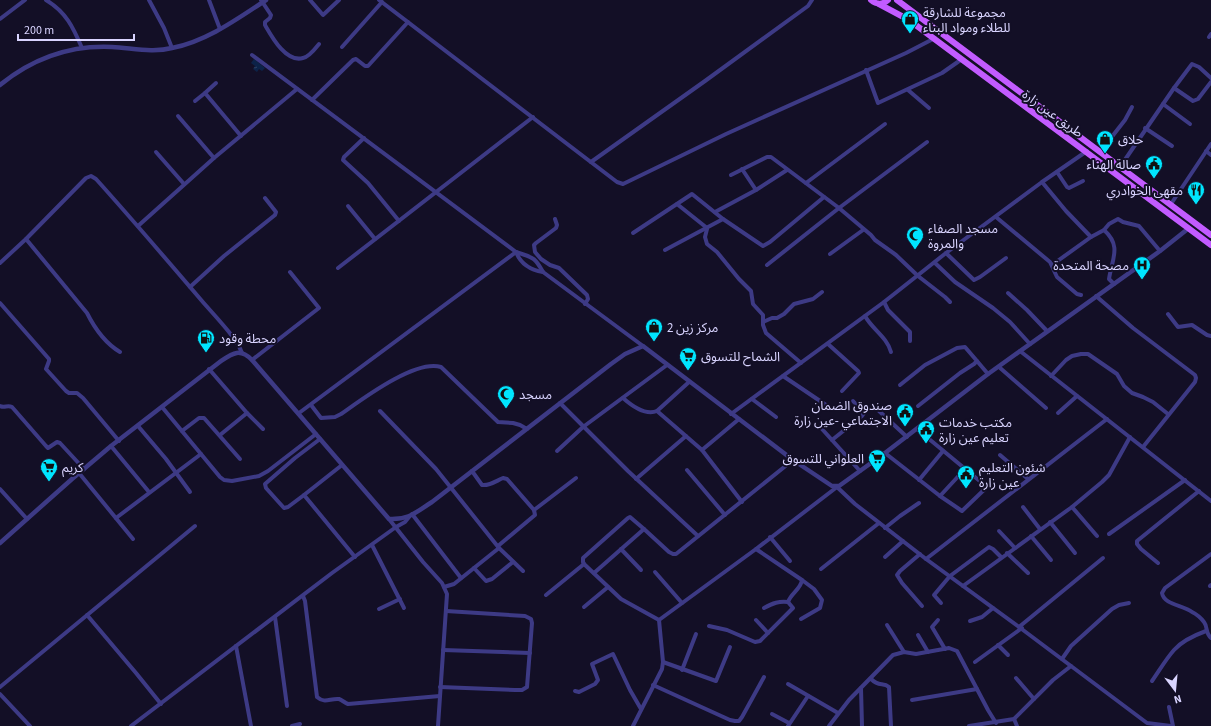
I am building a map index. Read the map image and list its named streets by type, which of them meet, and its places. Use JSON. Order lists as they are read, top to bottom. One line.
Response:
{"streets":{"main road":["طريق عين زارة"]},"places":{"shop":["مجموعة للشارقة للطلاء ومواد البناء","حلاق","مركز زين 2"],"public building":["صالة الهناء","صندوق الضمان الاجتماعي -عين زارة","مكتب خدمات تعليم عين زارة","شئون التعليم عين زارة"],"restaurant":["مقهى الخوادري"],"mosque":["مسجد الصفاء والمروة","مسجد"],"hospital":["مصحة المتحدة"],"fuel station":["محطة وقود"],"supermarket":["الشماح للتسوق","العلواني للتسوق","كريم"]},"scale_bar":"200 m","north":"bottom"}
